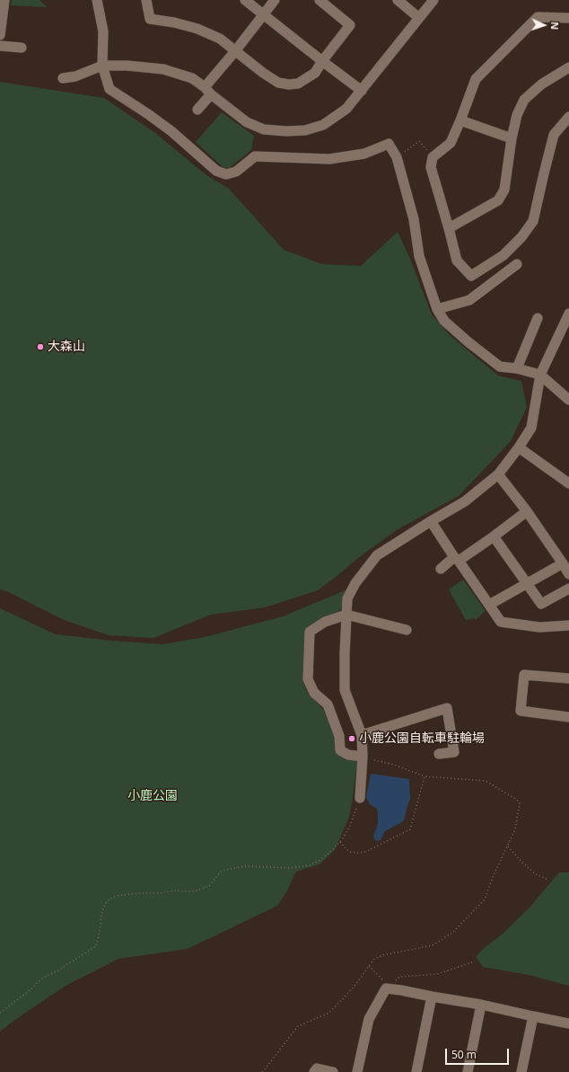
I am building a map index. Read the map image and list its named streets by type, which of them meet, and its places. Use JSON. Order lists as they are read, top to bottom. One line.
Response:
{"parks":["小鹿公園"],"places":["大森山","小鹿公園自転車駐輪場"],"scale_bar":"50 m","north":"right"}
